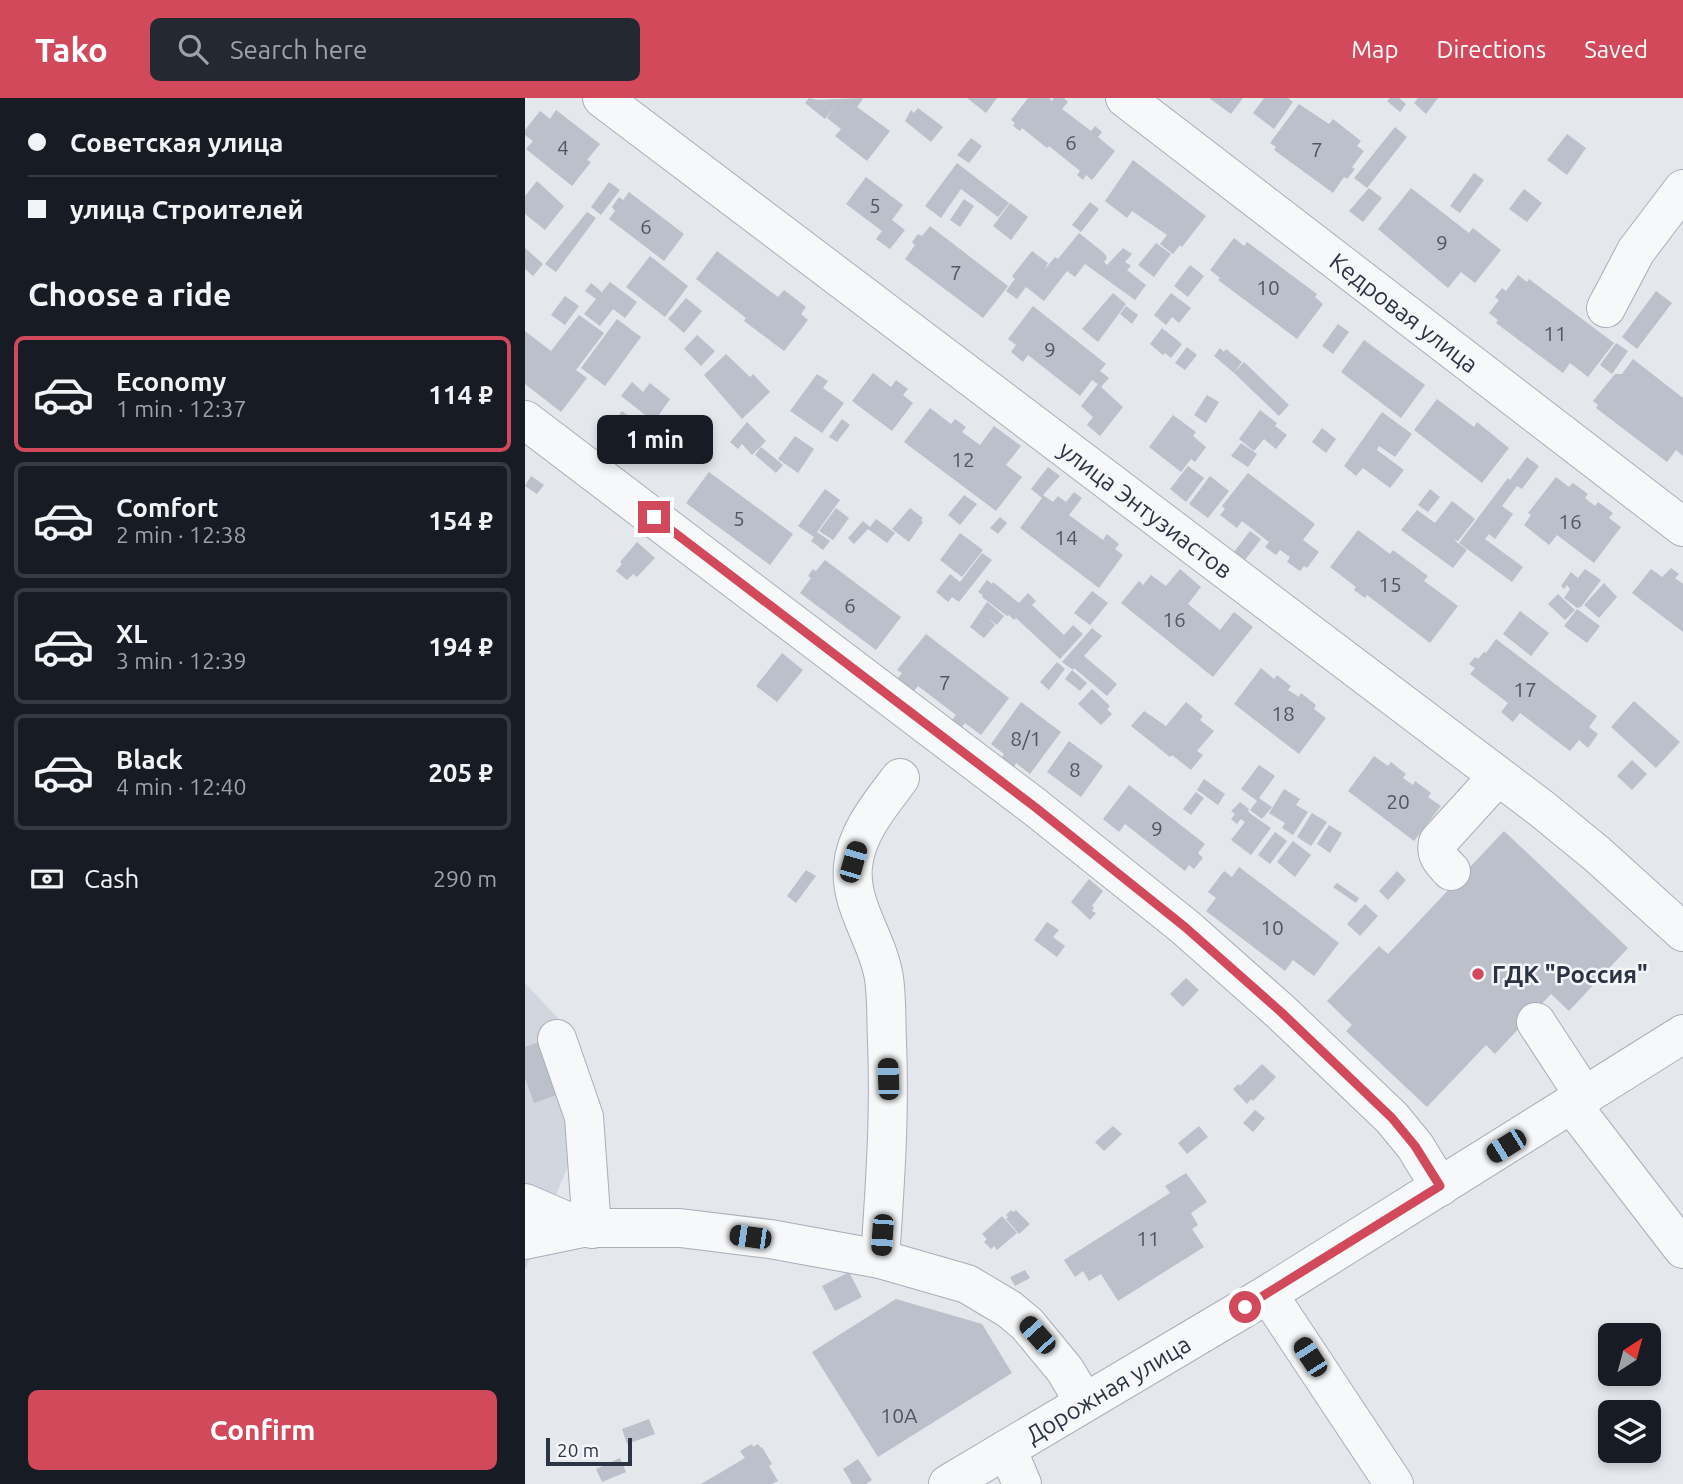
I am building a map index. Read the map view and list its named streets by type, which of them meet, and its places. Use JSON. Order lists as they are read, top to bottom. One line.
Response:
{"streets":{"street":["Кедровая улица","улица Энтузиастов","Дорожная улица"]},"places":["ГДК \"Россия\""],"house_numbers":["6","4","7","5","6","9","7","10","11","9","12","5","16","14","15","6","16","7","17","18","8/1","8","20","9","10","11","10А"],"scale_bar":"20 m","north":"top right","page":{"header":"Tako","search":"Search here","nav":["Map","Directions","Saved"],"banner":["Советская улица","улица Строителей"],"heading":"Choose a ride","list":[{"name":"Economy","note":"1 min · 12:37","value":"114 ₽"},{"name":"Comfort","note":"2 min · 12:38","value":"154 ₽"},{"name":"XL","note":"3 min · 12:39","value":"194 ₽"},{"name":"Black","note":"4 min · 12:40","value":"205 ₽"}],"bubble":"1 min","pay":["Cash","290 m"],"buttons":"Confirm","scale":"20 m"}}
